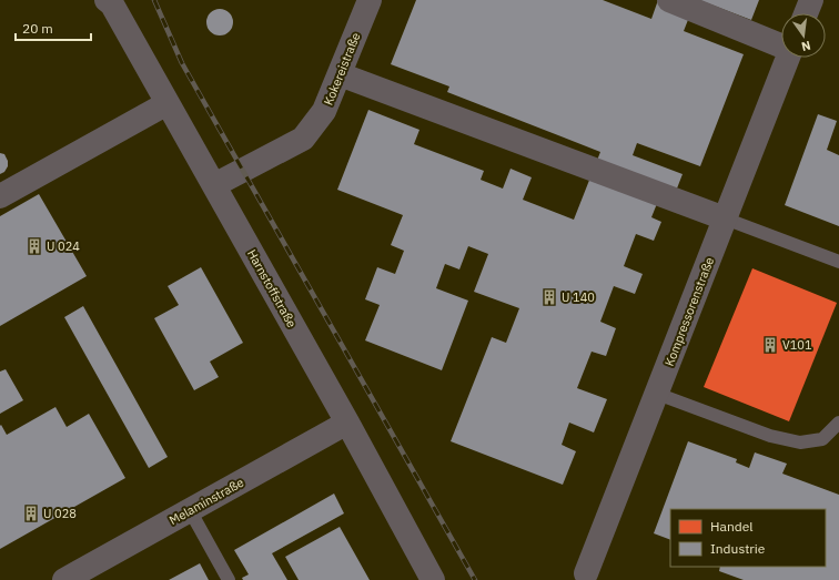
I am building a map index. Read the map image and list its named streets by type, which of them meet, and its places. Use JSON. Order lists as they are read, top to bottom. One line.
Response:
{"streets":{"street":["Kokereistraße","Harnstoffstraße","Kompressorenstraße","Melaminstraße"]},"crossings":[["Kokereistraße","Harnstoffstraße"],["Harnstoffstraße","Melaminstraße"]],"places":{"building":["U 024","U 140","V101","U 028"]},"legend":["Handel","Industrie"],"scale_bar":"20 m","north":"bottom"}
